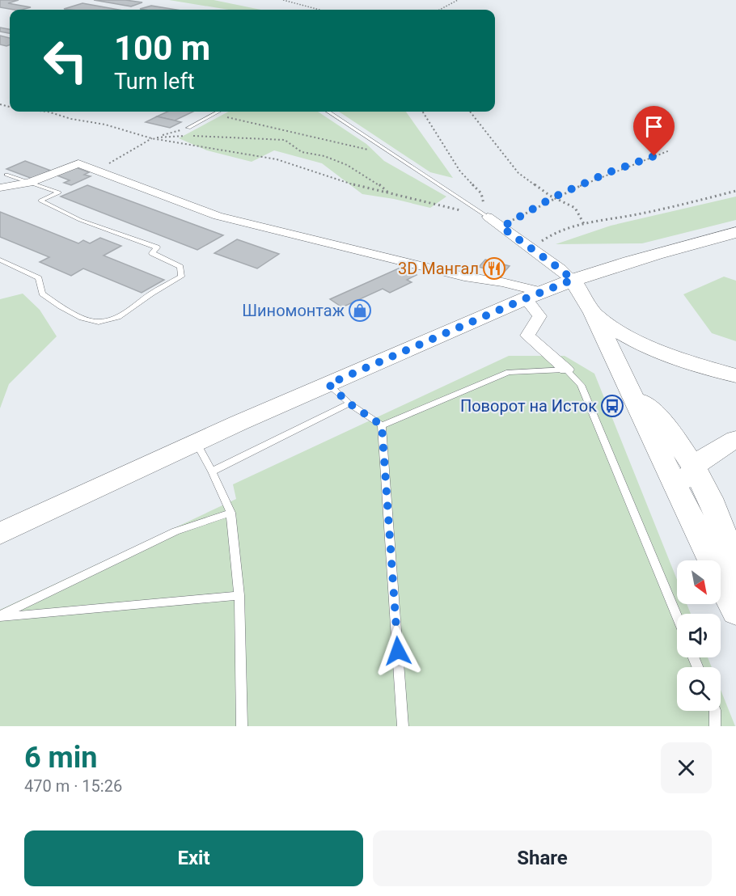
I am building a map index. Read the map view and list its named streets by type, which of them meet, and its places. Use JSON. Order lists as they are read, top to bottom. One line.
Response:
{"places":{"restaurant":["3D Мангал"],"shop":["Шиномонтаж"],"bus stop":["Поворот на Исток"]},"north":"bottom right","page":{"turn":["100 m","Turn left"],"heading":["6 min","470 m · 15:26"],"buttons":["Exit","Share"]}}
